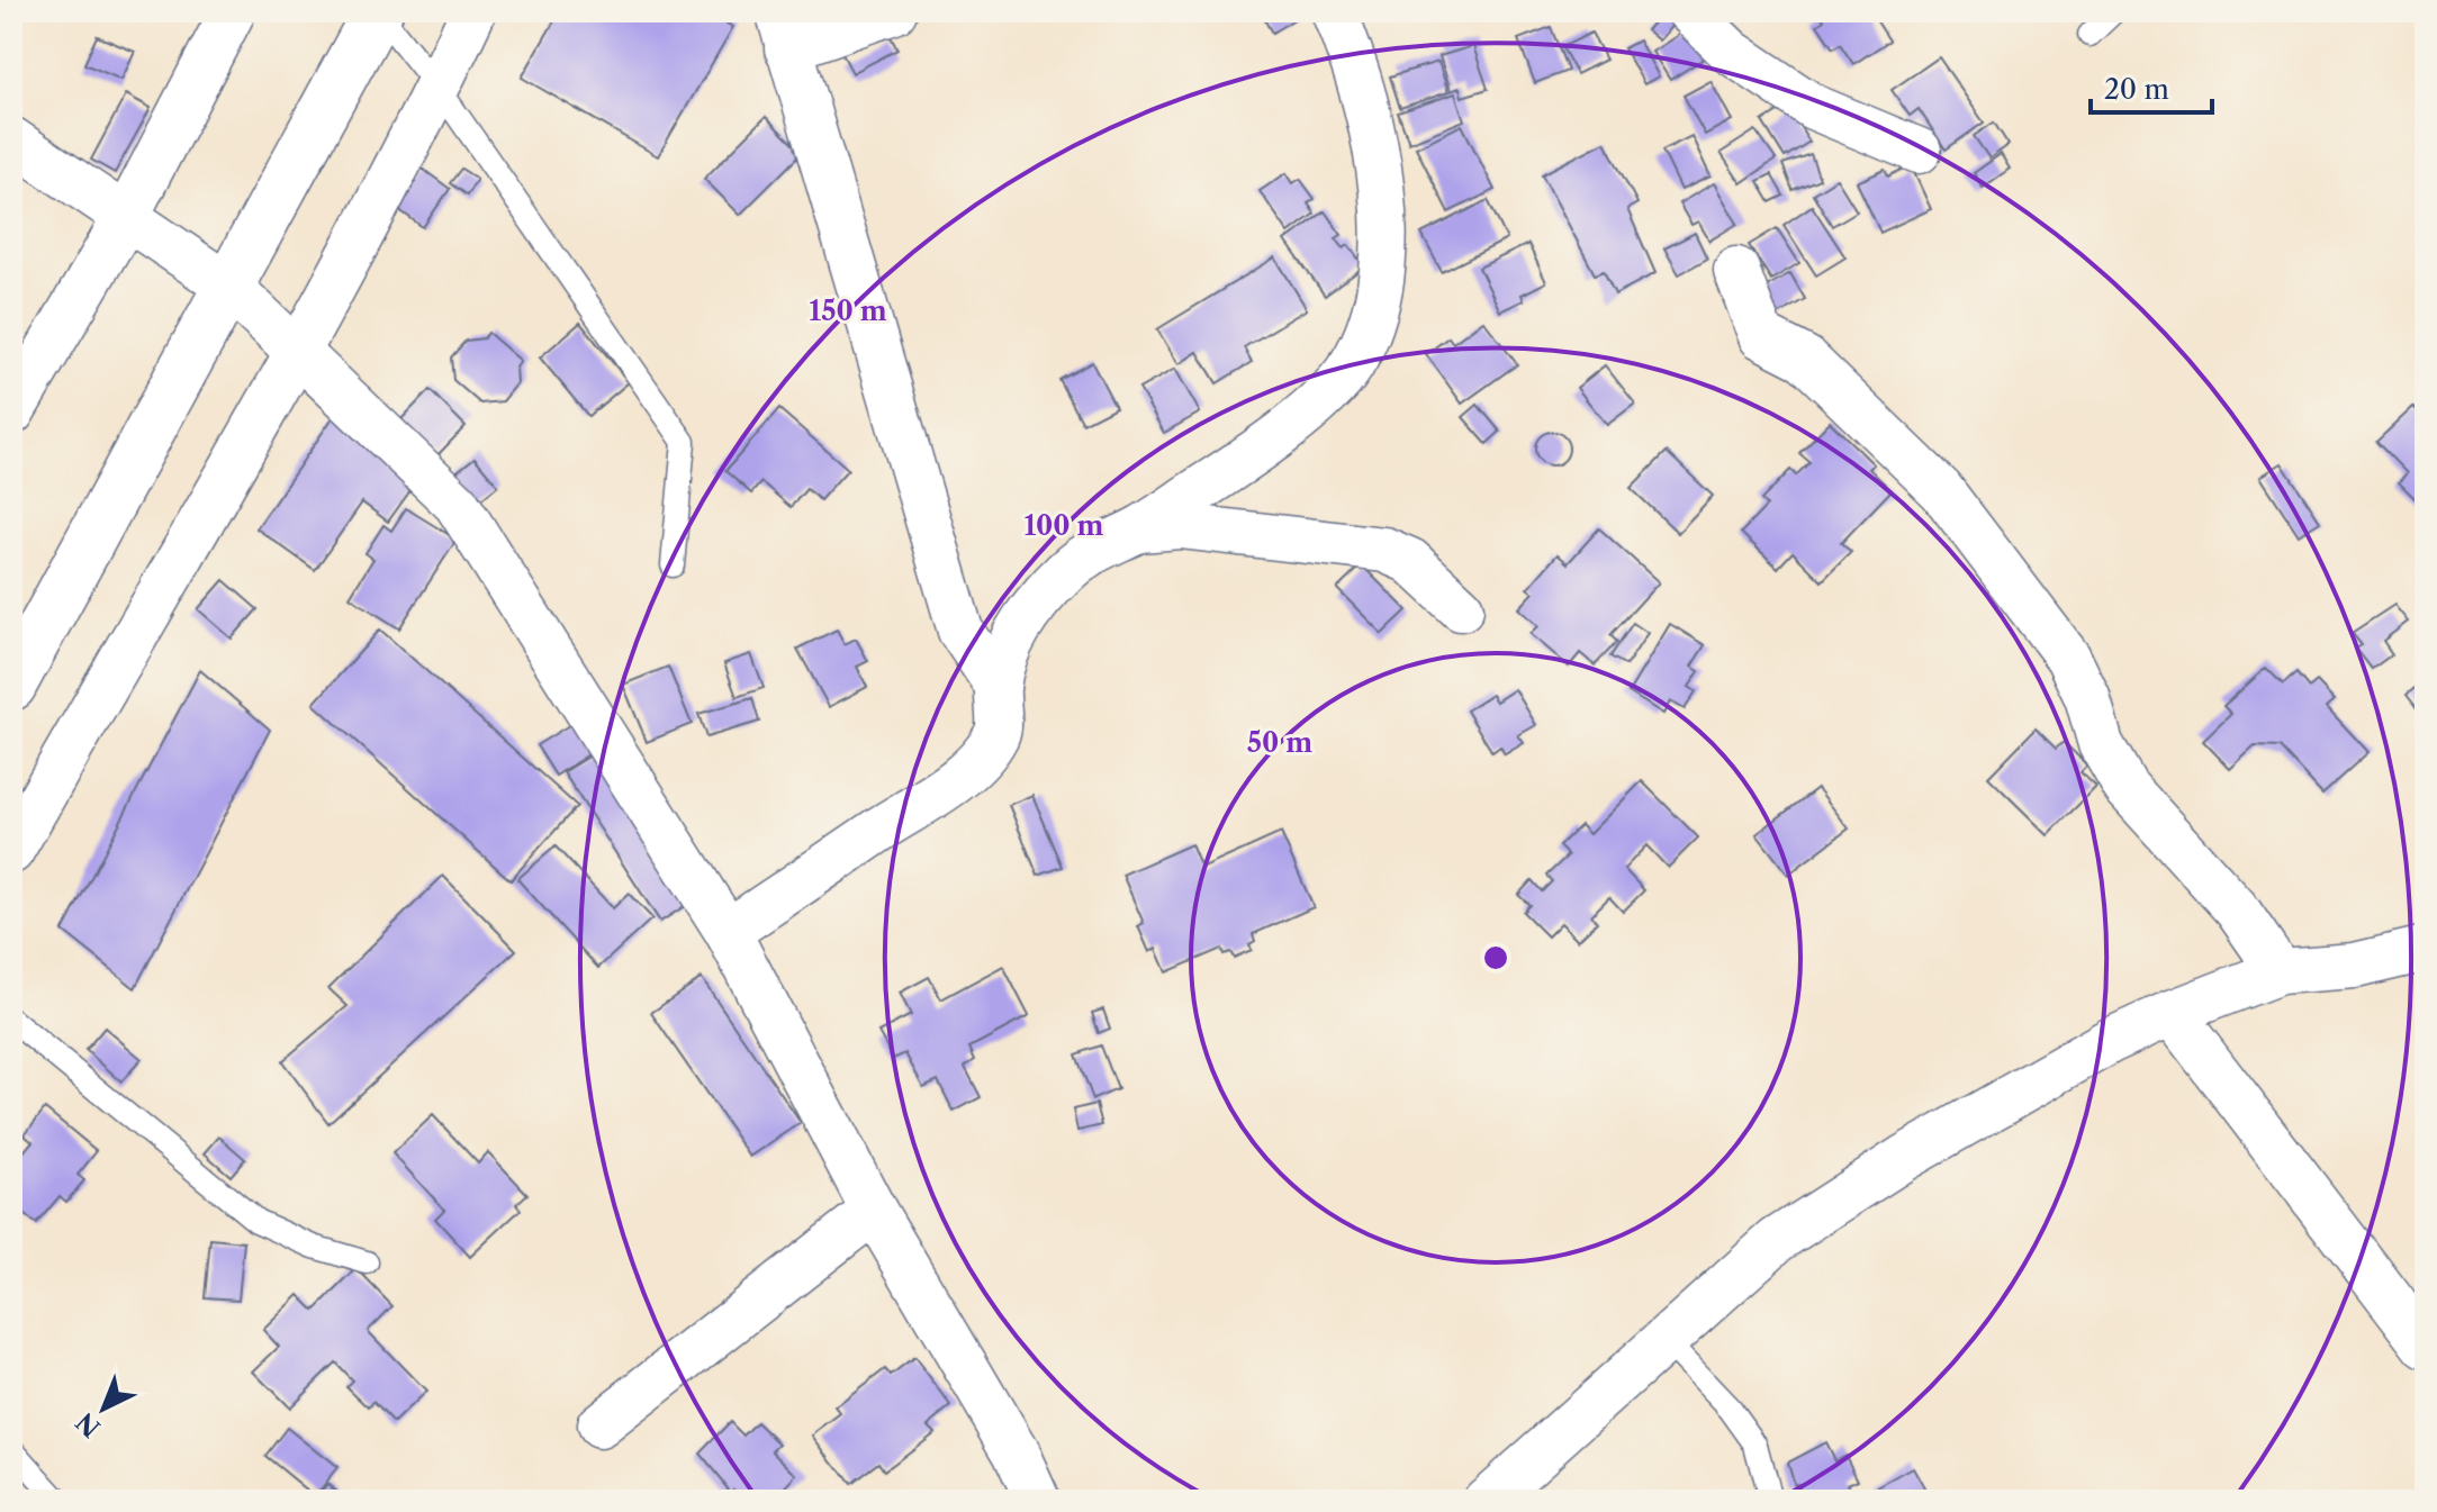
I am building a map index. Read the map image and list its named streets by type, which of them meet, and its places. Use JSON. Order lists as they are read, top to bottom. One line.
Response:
{"scale_bar":"20 m","north":"bottom left","rings":["150 m","100 m","50 m"]}
